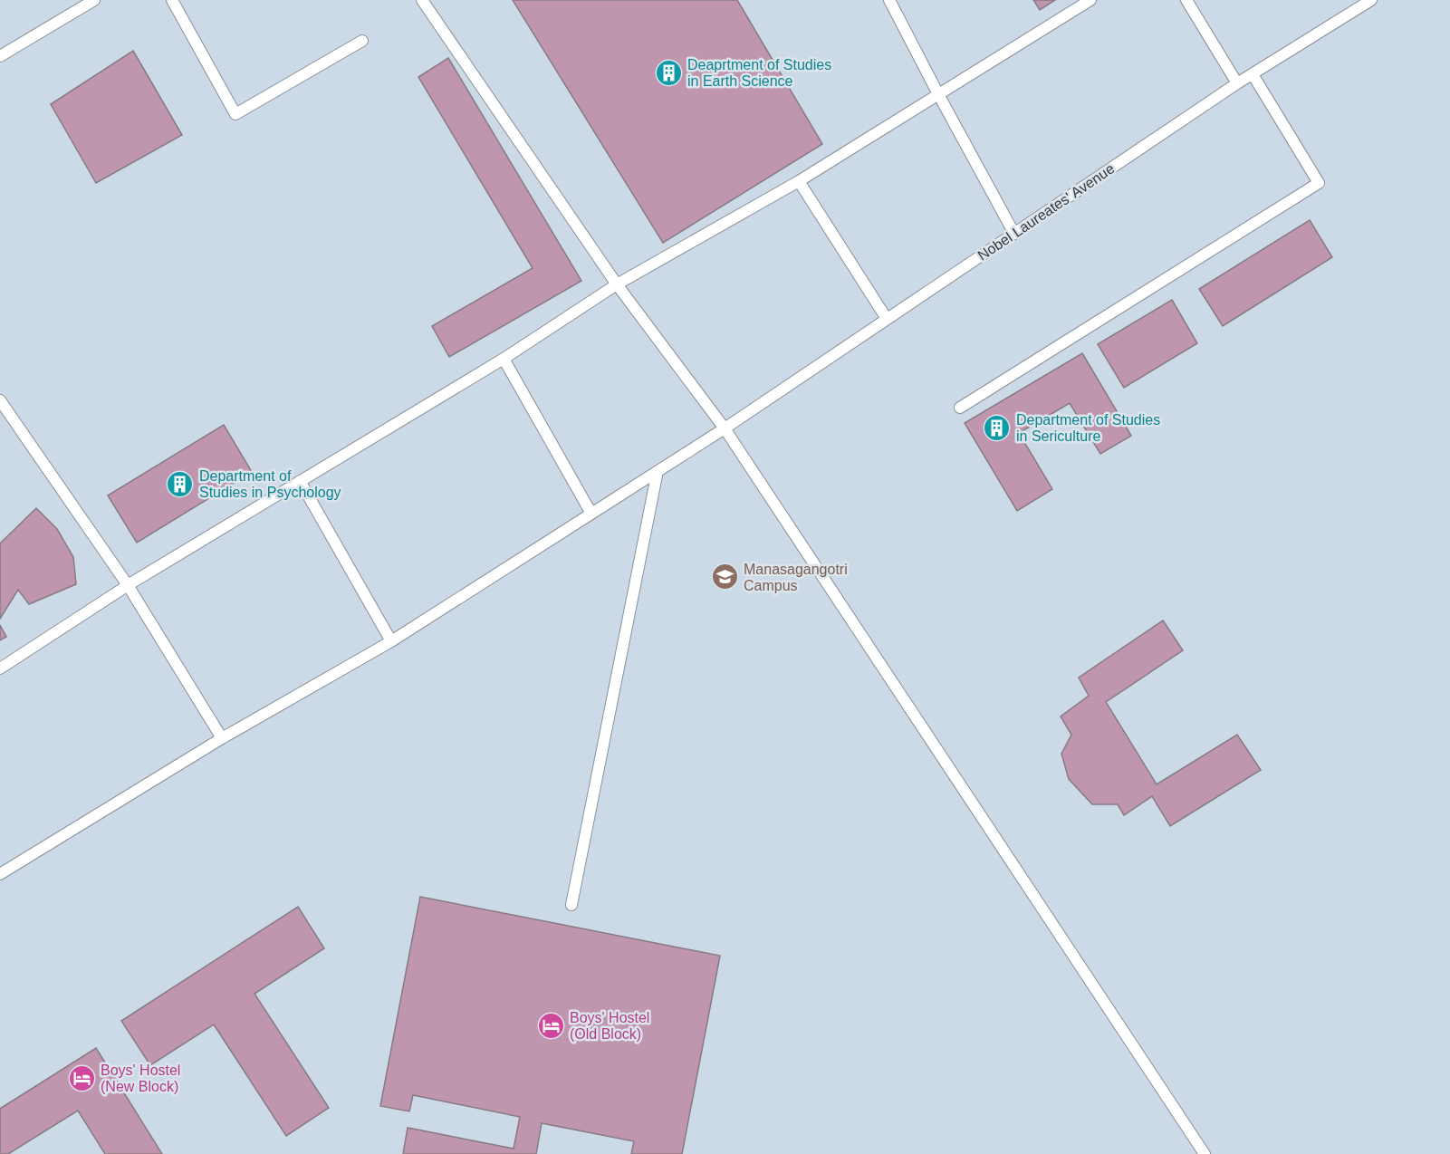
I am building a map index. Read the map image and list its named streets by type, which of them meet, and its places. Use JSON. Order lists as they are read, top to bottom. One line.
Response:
{"streets":{"lane":["Nobel Laureates' Avenue"]},"places":{"building":["Deaprtment of Studies in Earth Science","Department of Studies in Sericulture","Department of Studies in Psychology"],"school or university":["Manasagangotri Campus"],"hotel":["Boys' Hostel (Old Block)","Boys' Hostel (New Block)"]}}
